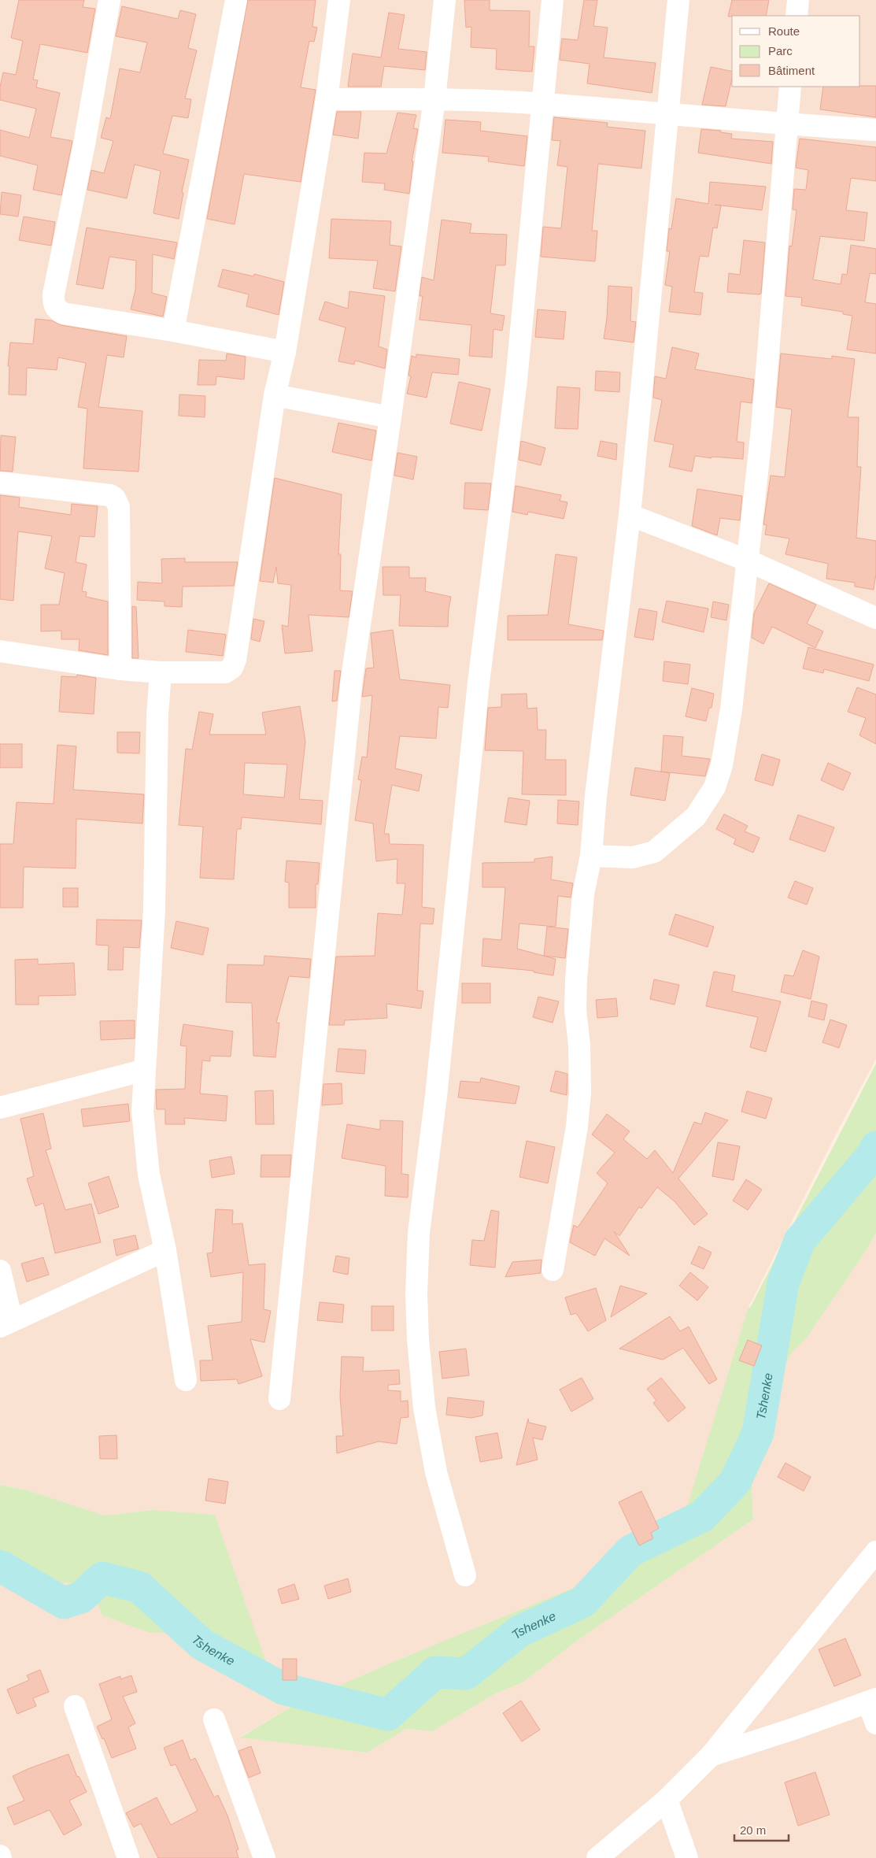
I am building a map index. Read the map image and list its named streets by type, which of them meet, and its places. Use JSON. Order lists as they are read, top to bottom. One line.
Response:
{"water":["Tshenke"],"legend":["Route","Parc","Bâtiment"],"scale_bar":"20 m"}
